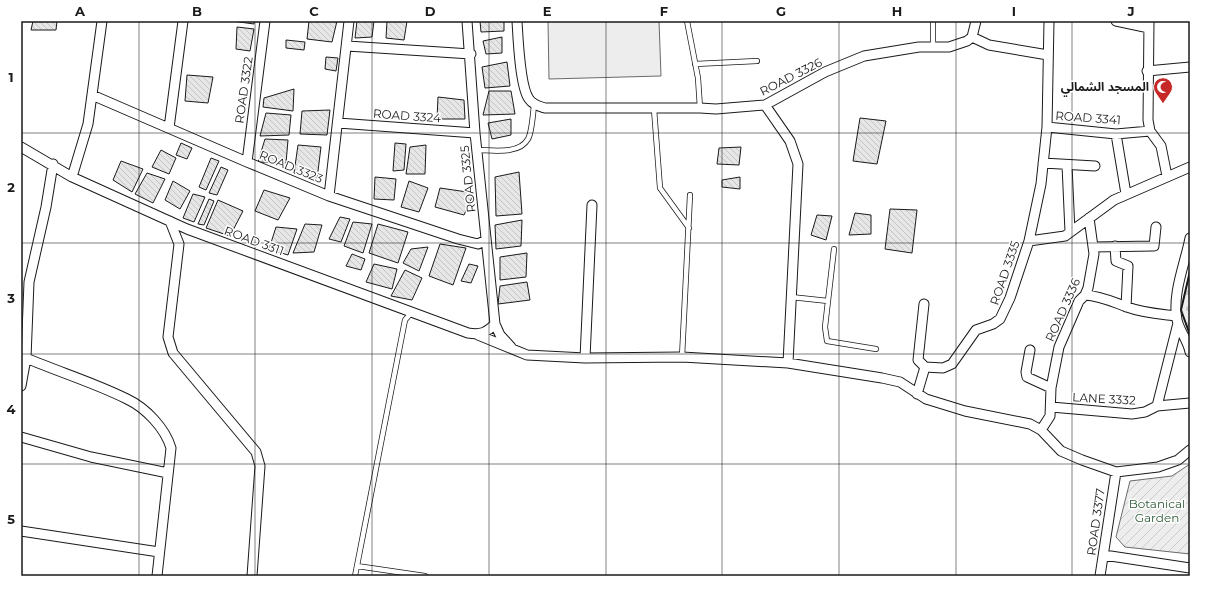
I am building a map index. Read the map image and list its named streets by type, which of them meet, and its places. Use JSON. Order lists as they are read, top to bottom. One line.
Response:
{"streets":{"street":["ROAD 3326","ROAD 3322","ROAD 3324","ROAD 3341","ROAD 3323","ROAD 3325","ROAD 3311","ROAD 3335","ROAD 3336","LANE 3332","ROAD 3377"]},"crossings":[["ROAD 3322","ROAD 3323"],["ROAD 3324","ROAD 3325"],["ROAD 3341","ROAD 3335"],["ROAD 3323","ROAD 3325"],["ROAD 3311","ROAD 3336"],["ROAD 3336","LANE 3332"]],"parks":["Botanical Garden"],"places":{"mosque":["المسجد الشمالي"]},"grid":{"columns":["A","B","C","D","E","F","G","H","I","J"],"rows":["1","2","3","4","5"]}}
